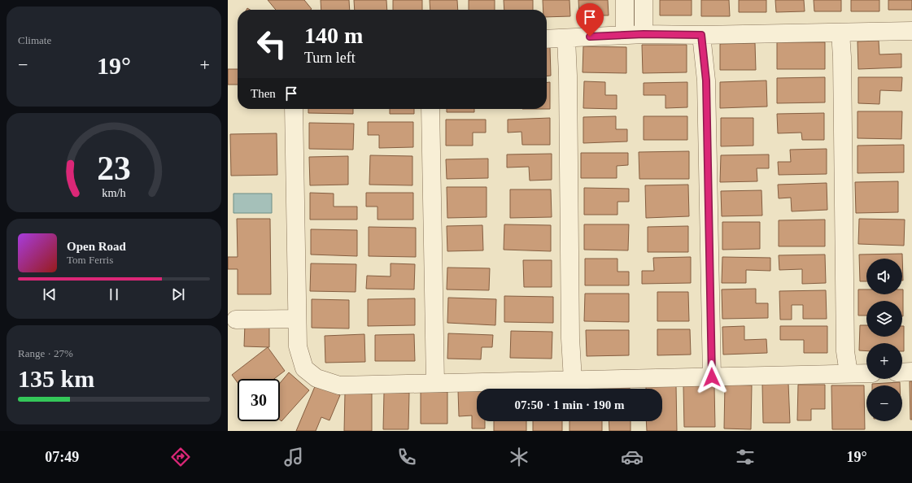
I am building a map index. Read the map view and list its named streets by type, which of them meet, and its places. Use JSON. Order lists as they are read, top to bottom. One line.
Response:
{"page":{"tile":["Climate",["Range · 27%","135 km"]],"turn":["140 m","Turn left"],"heat":["−","19°","+"],"then":"Then","song":["Open Road","Tom Ferris"],"map_buttons":["+","−"],"limit":"30","trip":"07:50 · 1 min · 190 m","tabs":["07:49","19°"],"gauge":["23","km/h"]}}
